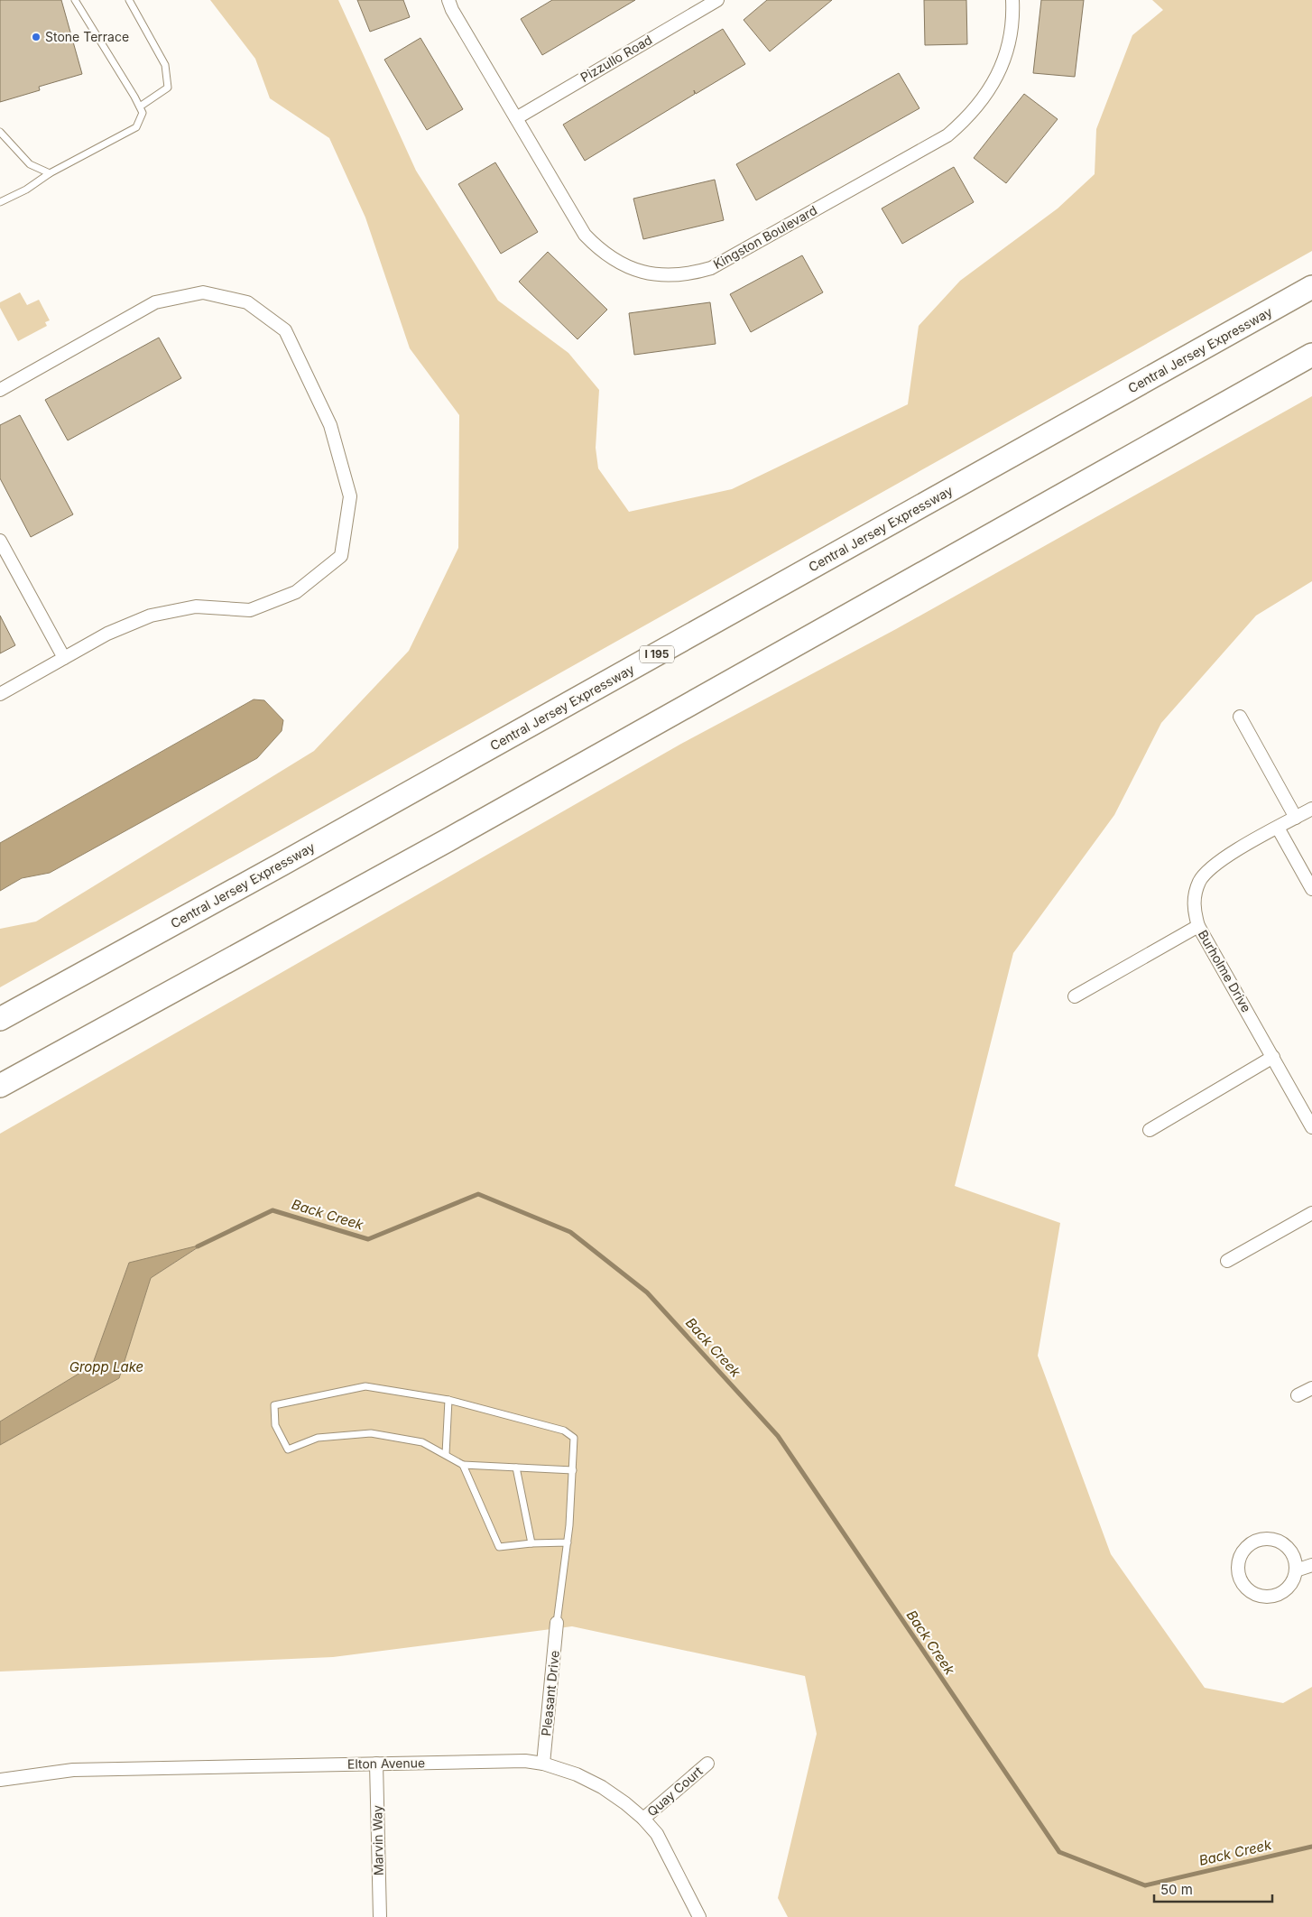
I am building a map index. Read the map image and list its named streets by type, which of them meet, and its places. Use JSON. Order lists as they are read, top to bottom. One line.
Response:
{"streets":{"highway":["Central Jersey Expressway","I 195"],"street":["Pizzullo Road","Kingston Boulevard","Burholme Drive","Pleasant Drive","Elton Avenue","Quay Court","Marvin Way"]},"crossings":[["Pizzullo Road","Kingston Boulevard"],["Pleasant Drive","Elton Avenue"],["Elton Avenue","Quay Court"],["Elton Avenue","Marvin Way"]],"water":["Back Creek","Gropp Lake"],"places":["Stone Terrace"],"scale_bar":"50 m"}
